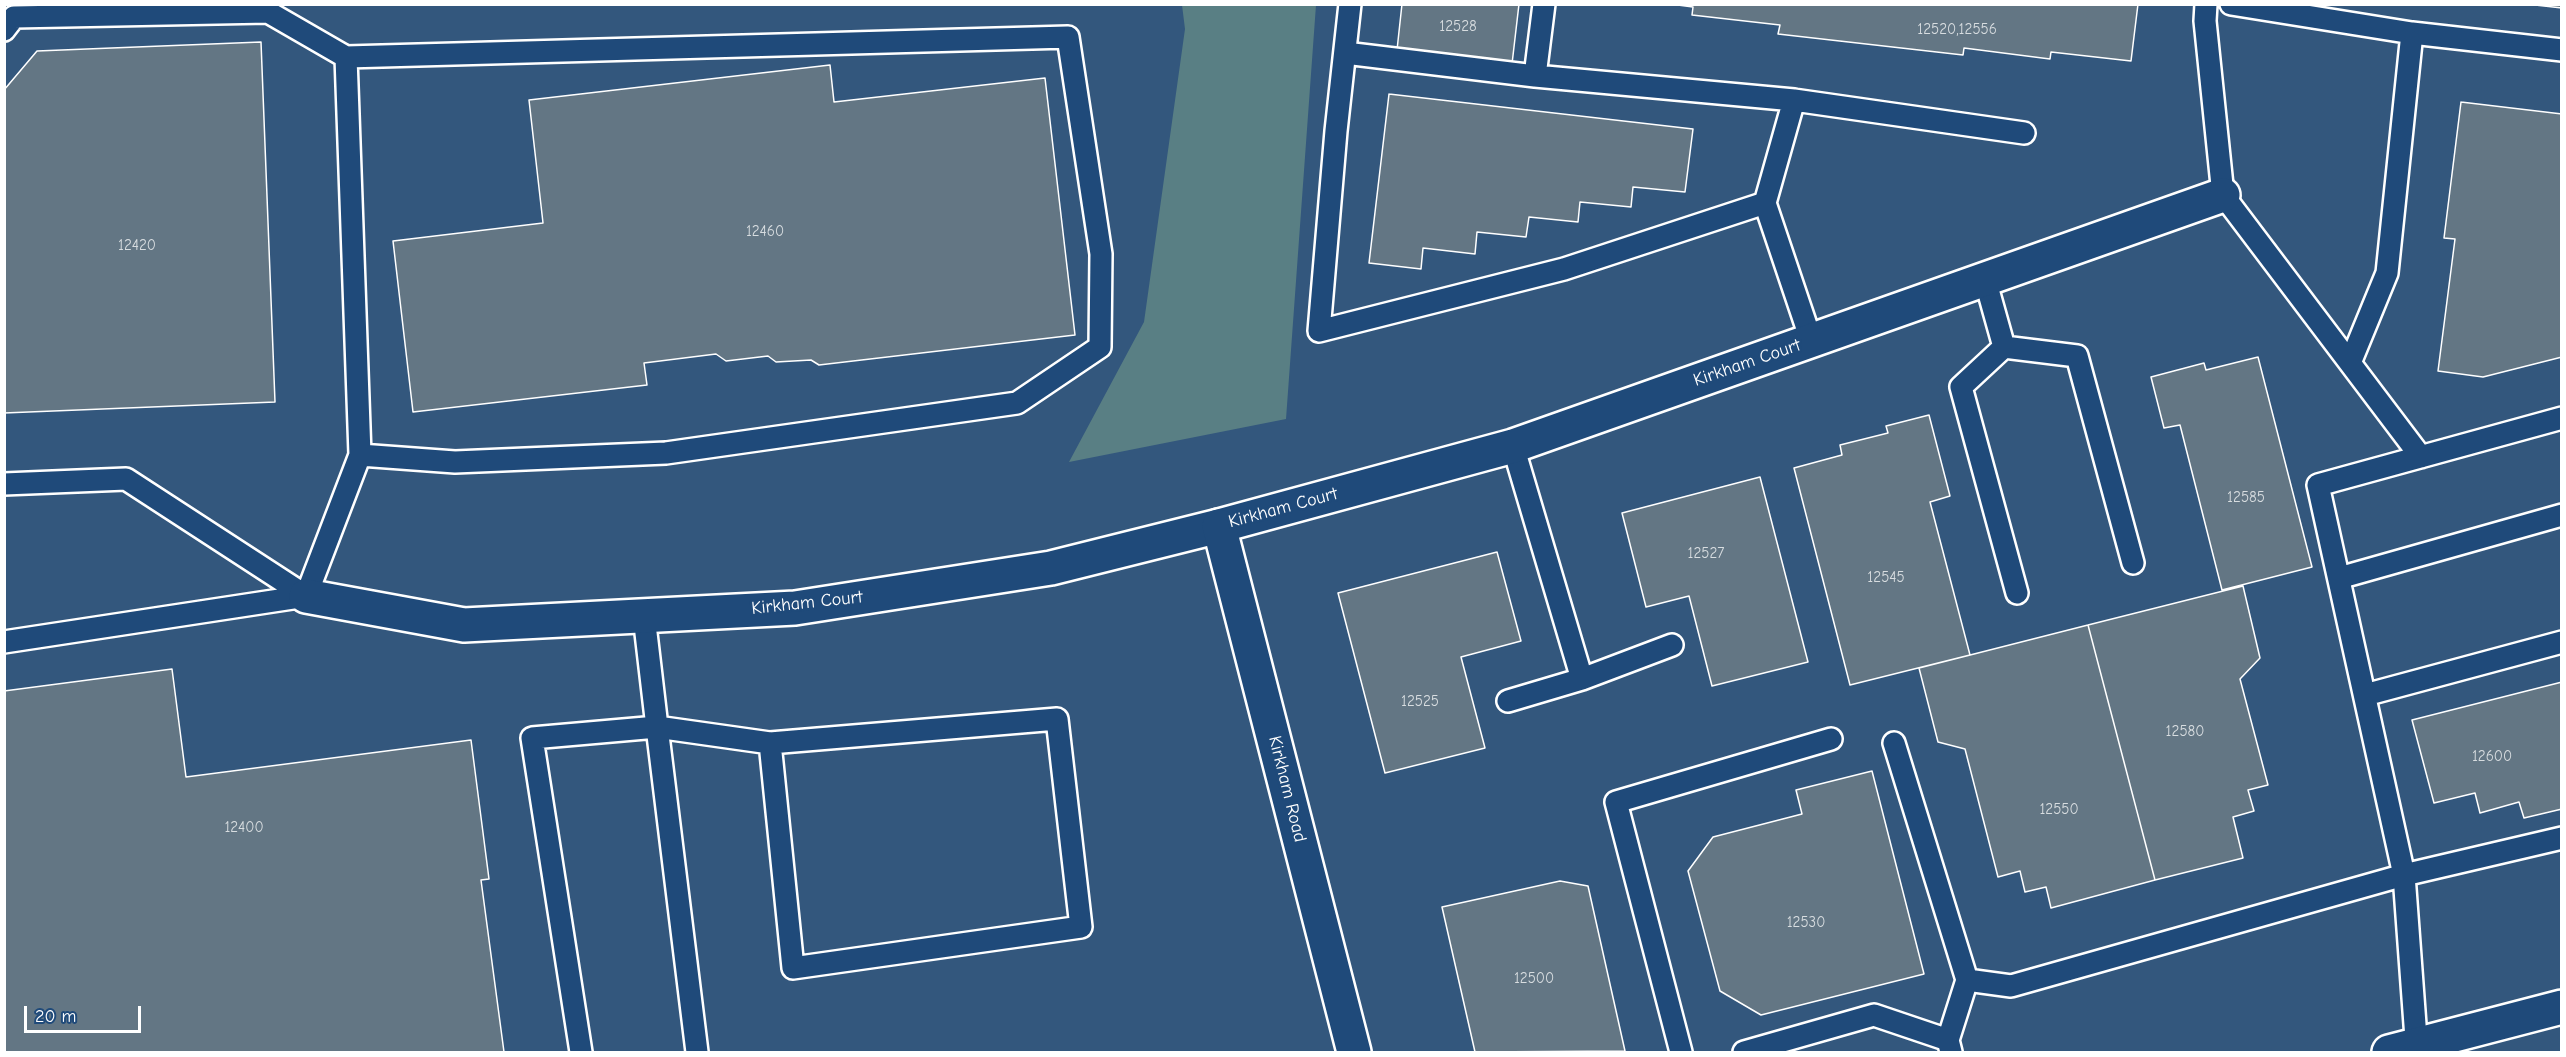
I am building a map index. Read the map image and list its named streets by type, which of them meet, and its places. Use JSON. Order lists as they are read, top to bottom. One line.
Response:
{"streets":{"street":["Kirkham Court","Kirkham Road"]},"crossings":[["Kirkham Court","Kirkham Road"]],"house_numbers":["12528","12520,12556","12460","12420","12585","12527","12545","12525","12580","12600","12550","12400","12530","12500"],"scale_bar":"20 m"}
